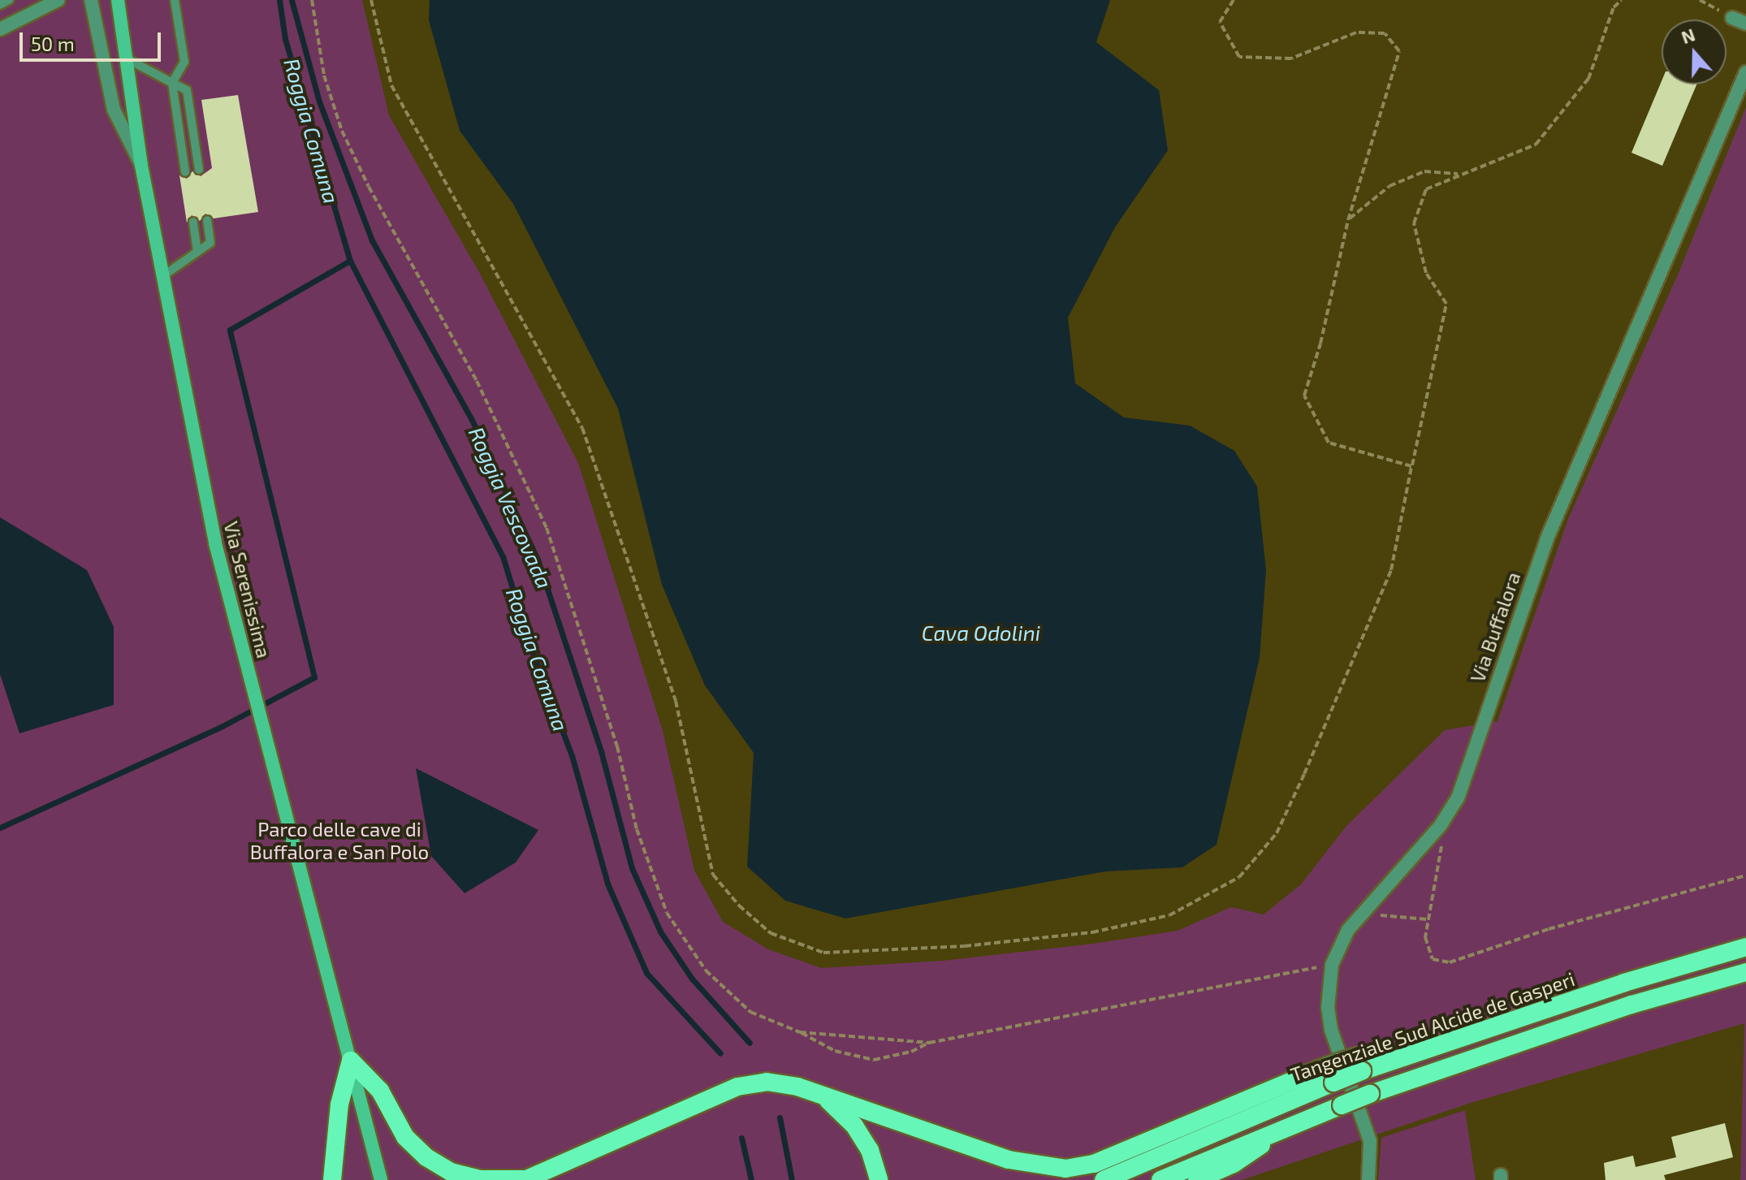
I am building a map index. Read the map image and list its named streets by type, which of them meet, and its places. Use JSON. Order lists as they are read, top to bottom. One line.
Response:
{"streets":{"highway":["Tangenziale Sud Alcide de Gasperi"],"main road":["Via Serenissima"],"street":["Via Buffalora"]},"water":["Roggia Comuna","Roggia Vescovada","Cava Odolini"],"parks":["Parco delle cave di Buffalora e San Polo"],"scale_bar":"50 m","north":"top"}
